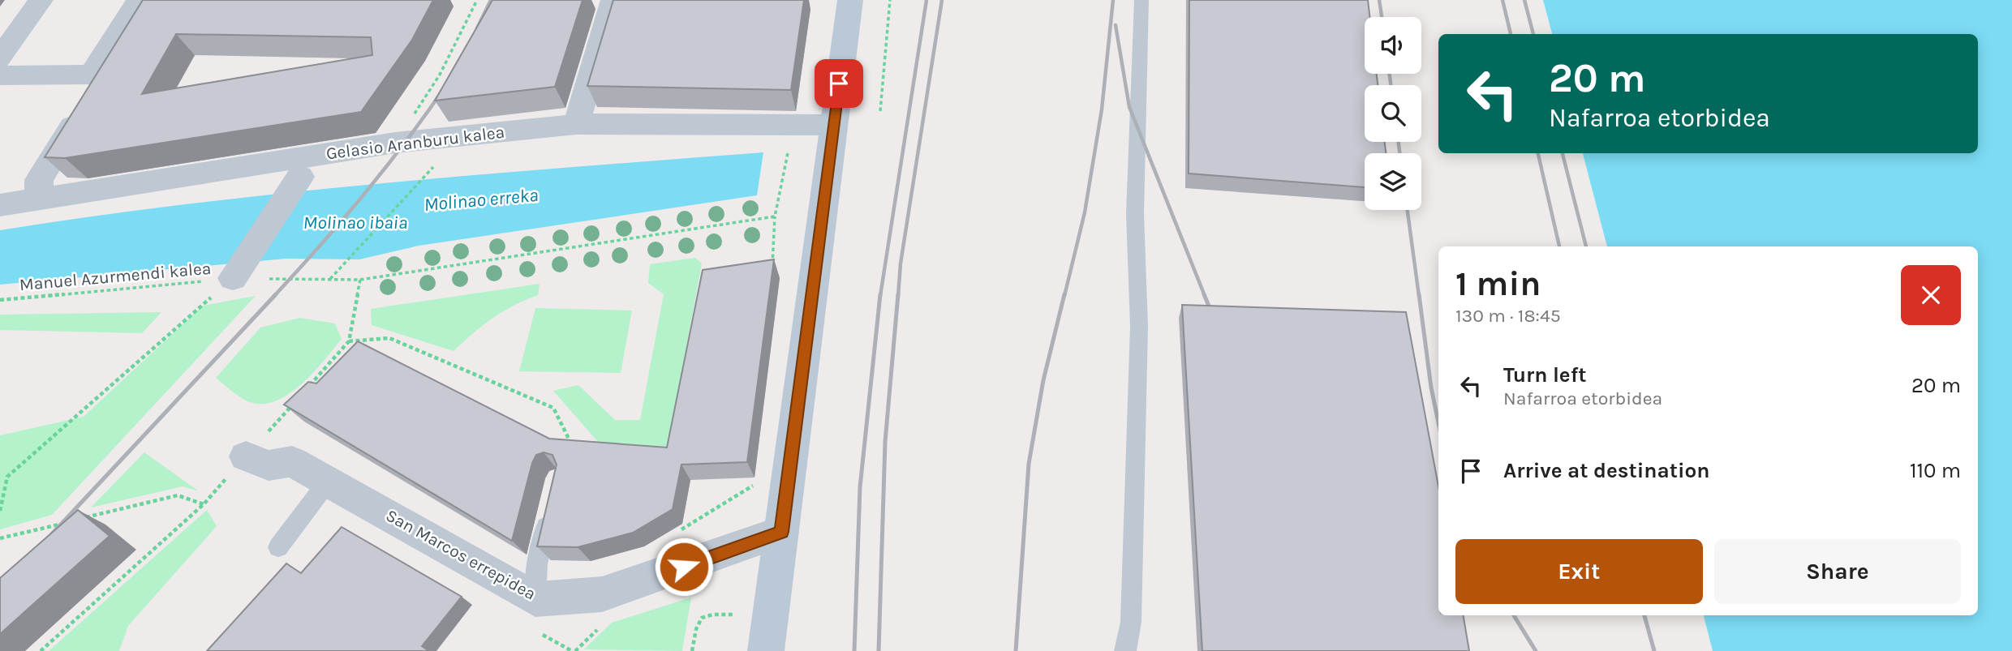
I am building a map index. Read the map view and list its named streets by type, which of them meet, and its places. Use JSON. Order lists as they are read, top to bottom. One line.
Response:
{"streets":{"street":["Gelasio Aranburu kalea","San Marcos errepidea"],"path":["Manuel Azurmendi kalea"]},"crossings":[["Gelasio Aranburu kalea","Manuel Azurmendi kalea"]],"water":["Molinao erreka","Molinao ibaia"],"page":{"turn":["20 m","Nafarroa etorbidea"],"heading":["1 min","130 m · 18:45"],"list":[{"name":"Turn left","note":"Nafarroa etorbidea","value":"20 m"},{"name":"Arrive at destination","value":"110 m"}],"buttons":["Exit","Share"]}}
